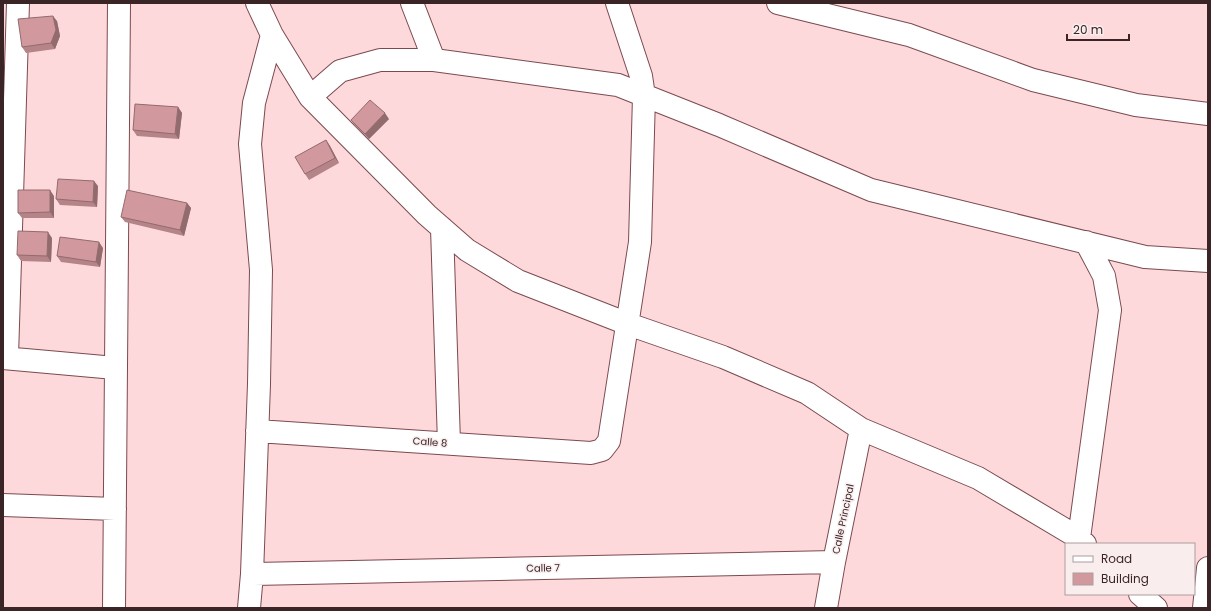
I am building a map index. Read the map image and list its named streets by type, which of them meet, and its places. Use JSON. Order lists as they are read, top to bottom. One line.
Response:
{"streets":{"street":["Calle 8","Calle Principal","Calle 7"]},"crossings":[["Calle Principal","Calle 7"]],"legend":["Road","Building"],"scale_bar":"20 m"}
